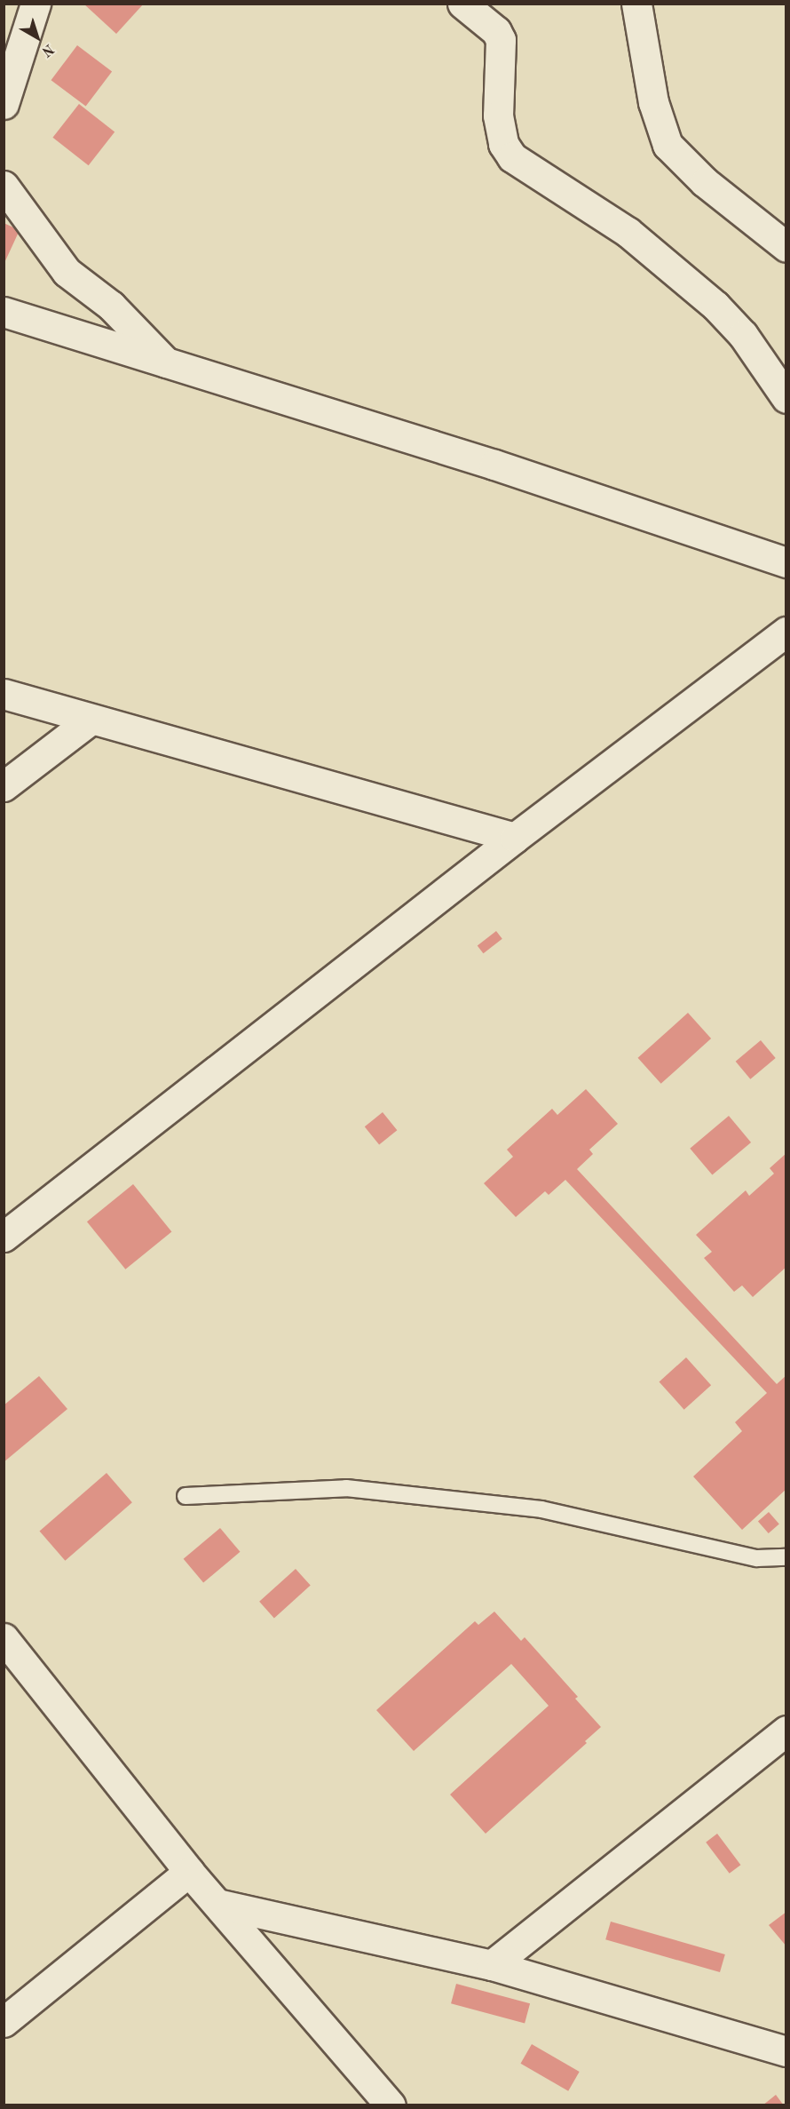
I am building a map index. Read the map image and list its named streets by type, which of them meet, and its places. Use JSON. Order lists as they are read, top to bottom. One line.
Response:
{"north":"bottom right"}
